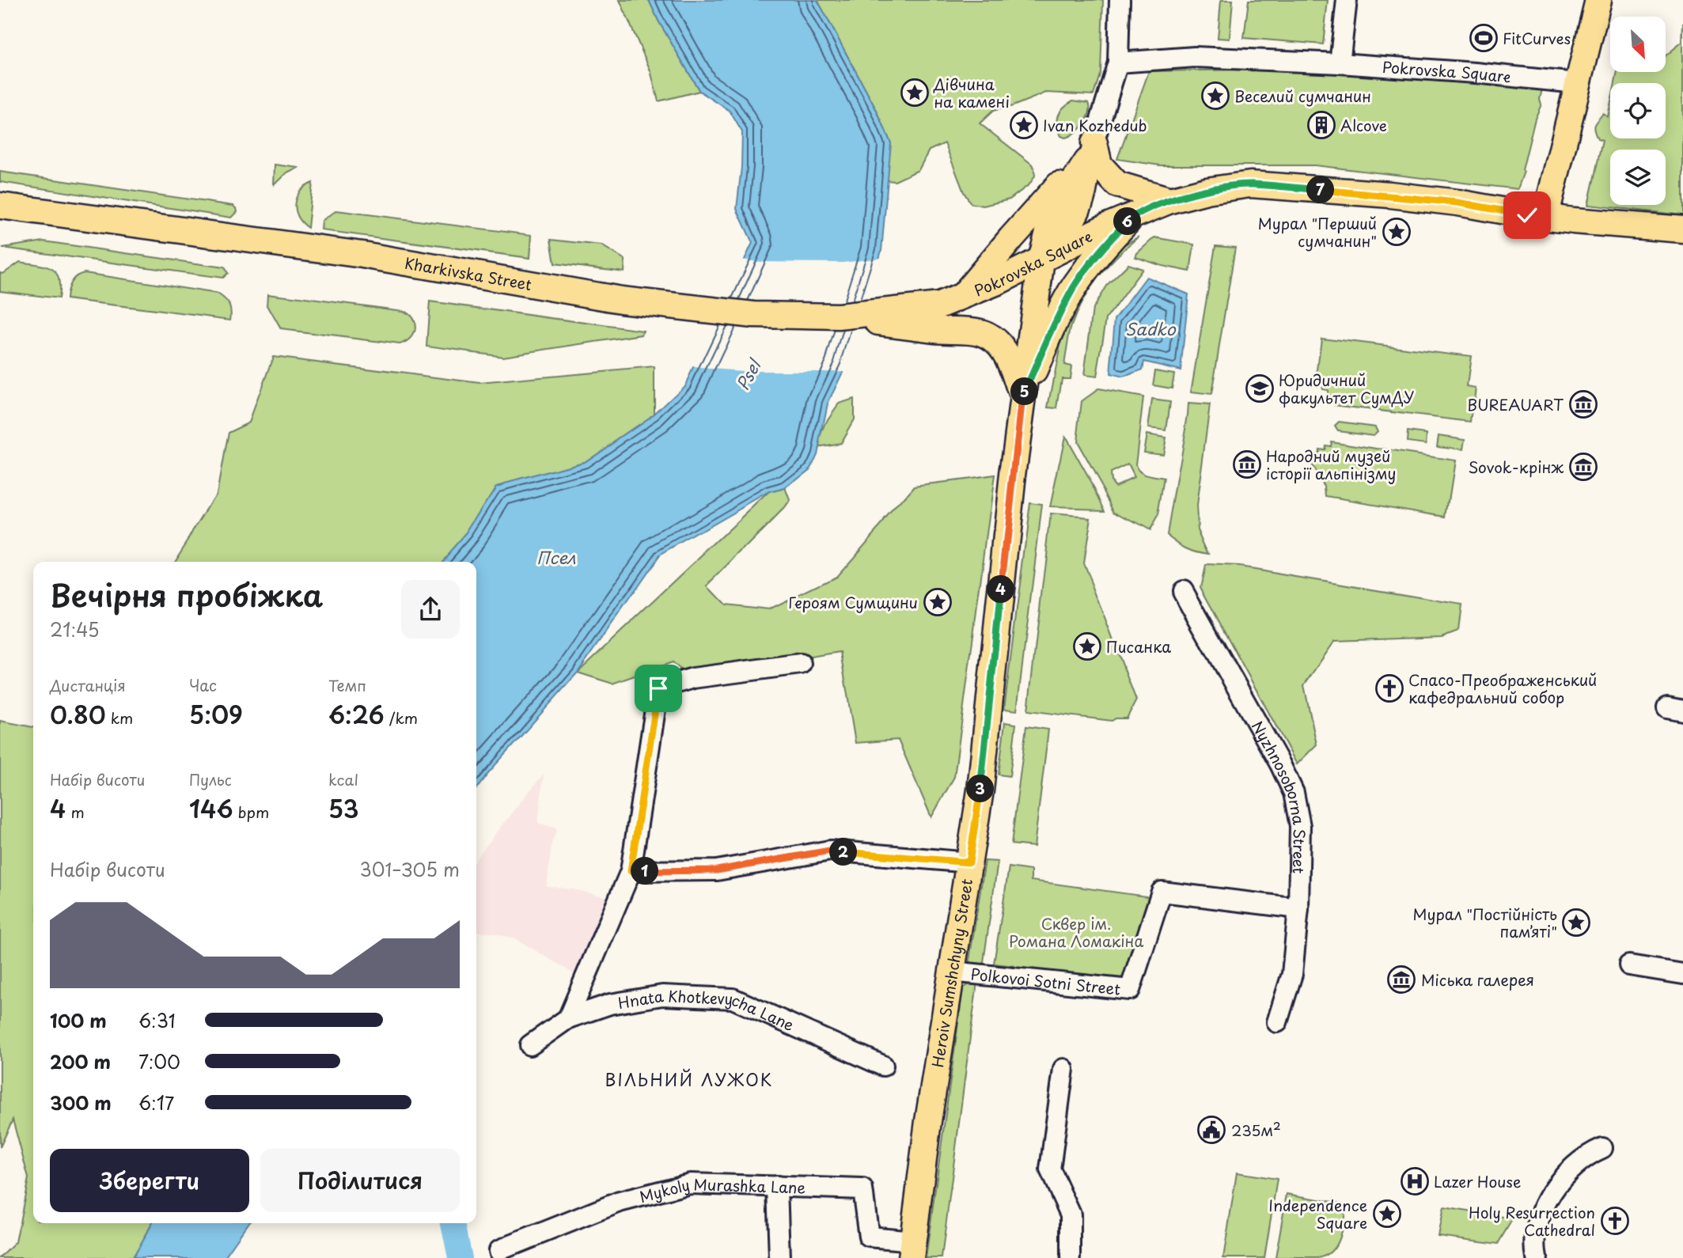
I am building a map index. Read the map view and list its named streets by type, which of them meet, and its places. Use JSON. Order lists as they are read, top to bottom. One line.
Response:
{"streets":{"main road":["Pokrovska Square","Kharkivska Street","Heroiv Sumshchyny Street"],"street":["Nyzhnosoborna Street","Polkovoi Sotni Street","Hnata Khotkevycha Lane","Mykoly Murashka Lane"]},"crossings":[["Pokrovska Square","Kharkivska Street"],["Pokrovska Square","Heroiv Sumshchyny Street"],["Nyzhnosoborna Street","Polkovoi Sotni Street"],["Heroiv Sumshchyny Street","Polkovoi Sotni Street"],["Heroiv Sumshchyny Street","Mykoly Murashka Lane"]],"districts":["ВІЛЬНИЙ ЛУЖОК"],"water":["Sadko","Psel","Псел"],"parks":["Сквер ім. Романа Ломакіна"],"places":{"sports":["FitCurves"],"place":["Дівчина на камені","Веселий сумчанин","Ivan Kozhedub","Мурал \"Перший сумчанин\"","Героям Сумщини","Писанка","Мурал \"Постійність пам’яті\"","Independence Square"],"building":["Alcove"],"school or university":["Юридичний факультет СумДУ"],"museum":["BUREAUART","Народний музей історії альпінізму","Sovok-крінж","Міська галерея"],"church":["Спасо-Преображенський кафедральний собор","Holy Resurrection Cathedral"],"public building":["235м²"],"hospital":["Lazer House"]},"north":"bottom right","page":{"pins":["7","6","5","4","3","2","1"],"heading":["Вечірня пробіжка","21:45"],"stats":[["Дистанція","0.80 km"],["Час","5:09"],["Темп","6:26 /km"],["Набір висоти","4 m"],["Пульс","146 bpm"],["kcal","53"]],"chart":["Набір висоти","301–305 m"],"list":[{"name":"100 m","note":"6:31"},{"name":"200 m","note":"7:00"},{"name":"300 m","note":"6:17"}],"buttons":["Зберегти","Поділитися"]}}
